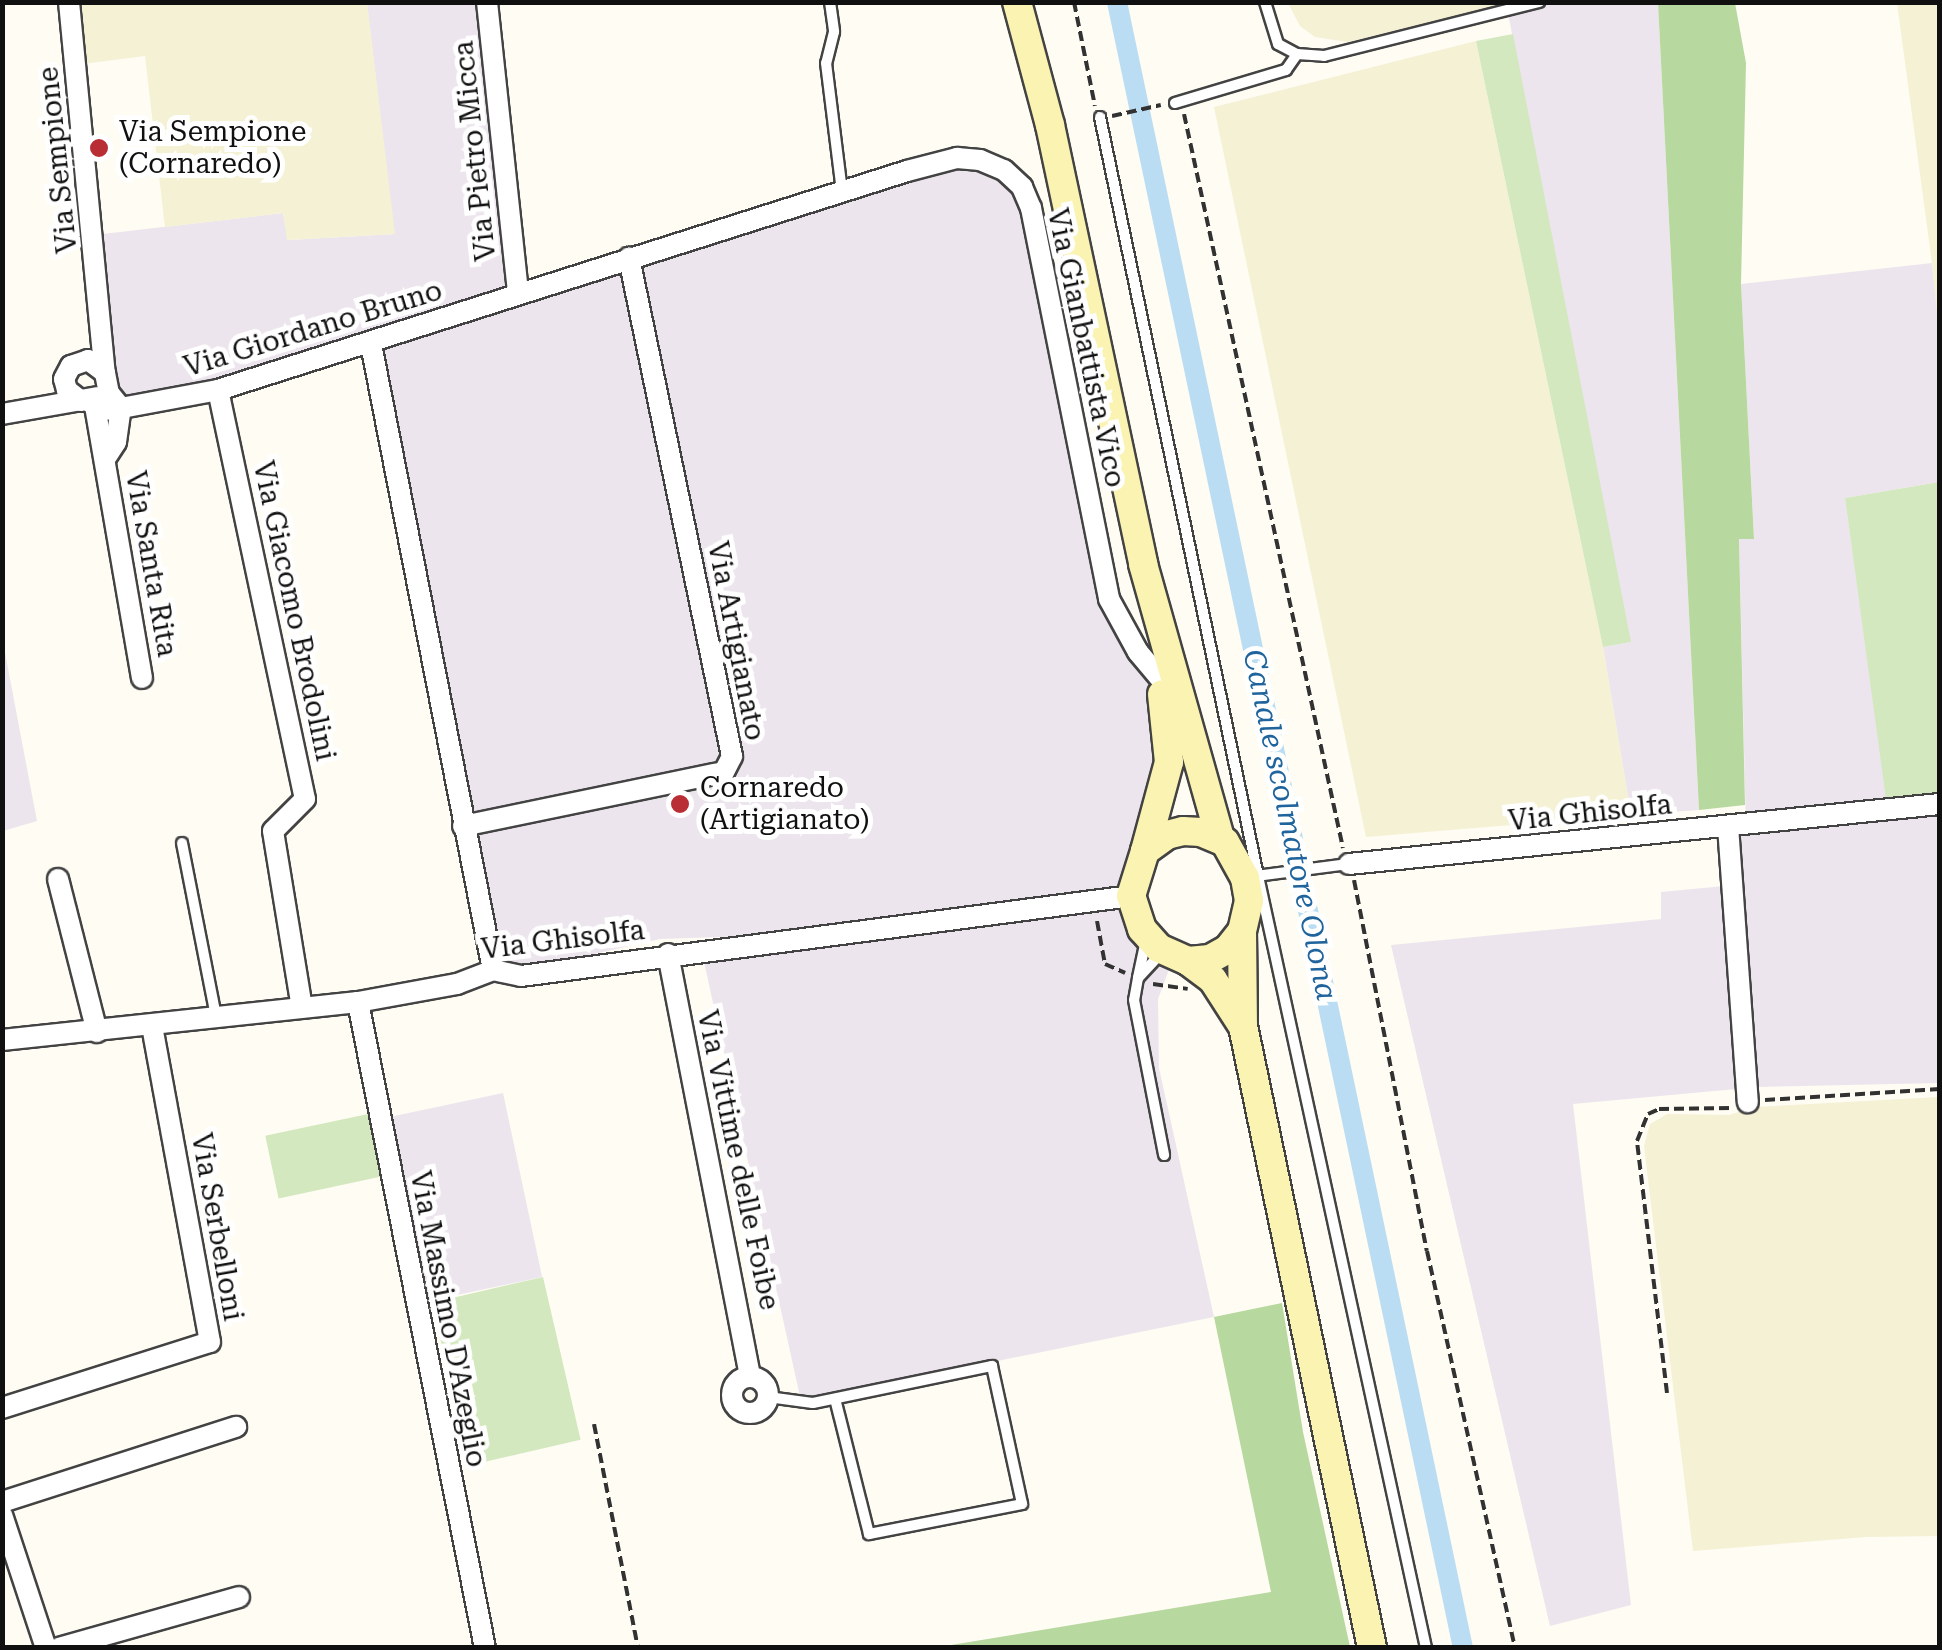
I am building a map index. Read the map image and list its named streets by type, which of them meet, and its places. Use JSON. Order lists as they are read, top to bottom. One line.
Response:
{"streets":{"street":["Via Pietro Micca","Via Sempione","Via Giordano Bruno","Via Gianbattista Vico","Via Santa Rita","Via Giacomo Brodolini","Via Artigianato","Via Ghisolfa","Via Vittime delle Foibe","Via Serbelloni","Via Massimo D'Azeglio"]},"crossings":[["Via Pietro Micca","Via Giordano Bruno"],["Via Pietro Micca","Via Gianbattista Vico"],["Via Sempione","Via Giordano Bruno"],["Via Sempione","Via Santa Rita"],["Via Giordano Bruno","Via Gianbattista Vico"],["Via Giordano Bruno","Via Santa Rita"],["Via Giordano Bruno","Via Giacomo Brodolini"],["Via Gianbattista Vico","Via Artigianato"],["Via Giacomo Brodolini","Via Ghisolfa"],["Via Ghisolfa","Via Vittime delle Foibe"],["Via Ghisolfa","Via Serbelloni"],["Via Ghisolfa","Via Massimo D'Azeglio"]],"water":["Canale scolmatore Olona"],"places":["Via Sempione (Cornaredo)","Cornaredo (Artigianato)"]}
